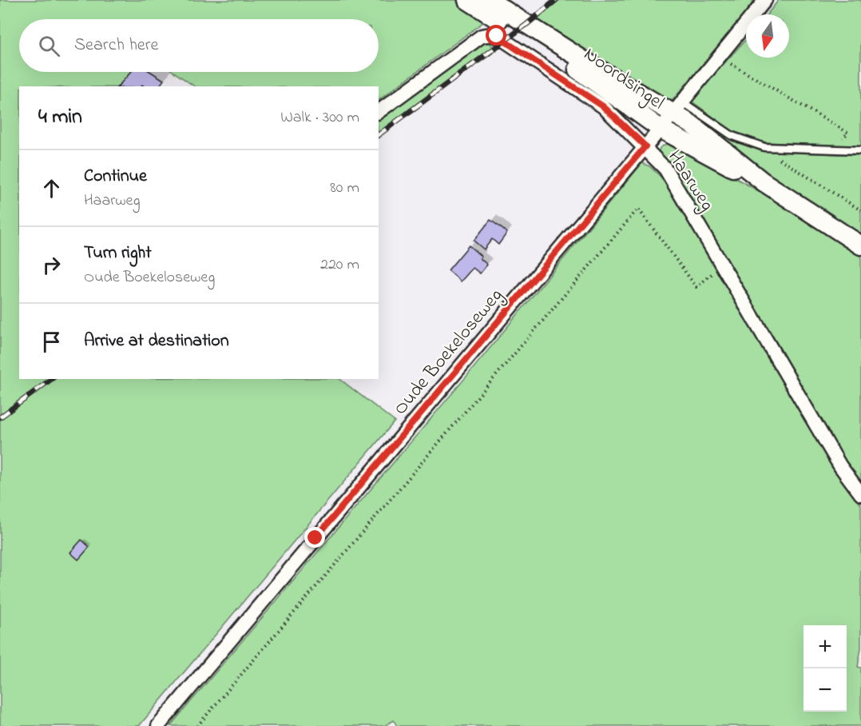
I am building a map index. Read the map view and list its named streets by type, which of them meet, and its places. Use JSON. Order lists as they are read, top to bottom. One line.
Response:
{"streets":{"main road":["Noordsingel"],"street":["Haarweg","Oude Boekeloseweg"]},"crossings":[["Noordsingel","Oude Boekeloseweg"],["Haarweg","Oude Boekeloseweg"]],"north":"bottom","page":{"search":"Search here","heading":["4 min","Walk · 300 m"],"list":[["Continue","Haarweg","80 m"],["Turn right","Oude Boekeloseweg","220 m"],"Arrive at destination"],"map_buttons":["+","−"]}}
